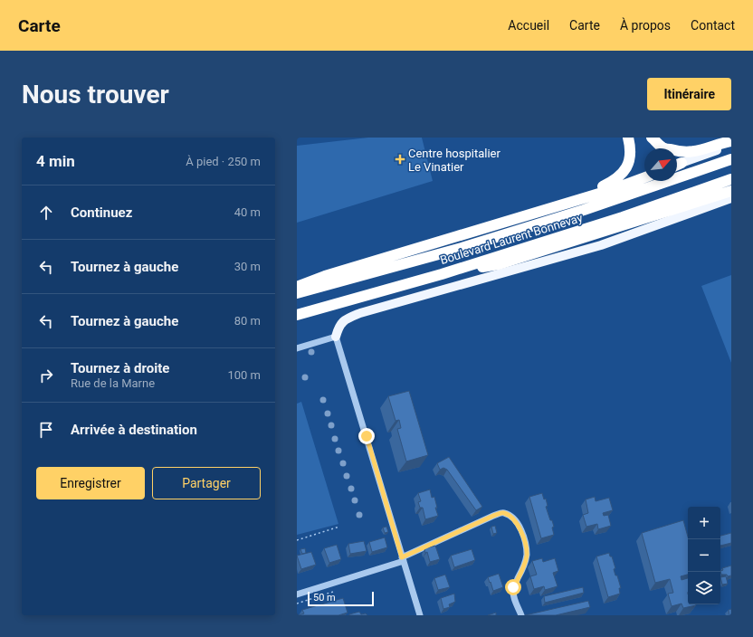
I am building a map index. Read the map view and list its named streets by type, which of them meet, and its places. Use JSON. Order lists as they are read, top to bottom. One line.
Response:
{"streets":{"highway":["Boulevard Laurent Bonnevay"]},"places":{"health":["Centre hospitalier Le Vinatier"]},"scale_bar":"50 m","north":"top right","page":{"header":"Carte","nav":["Accueil","Carte","À propos","Contact"],"buttons":["Itinéraire",["Enregistrer","Partager"]],"title":"Nous trouver","heading":["4 min","À pied · 250 m"],"list":[["Continuez","40 m"],["Tournez à gauche","30 m"],["Tournez à gauche","80 m"],["Tournez à droite","Rue de la Marne","100 m"],"Arrivée à destination"],"map_buttons":["+","−"],"scale":"50 m"}}
